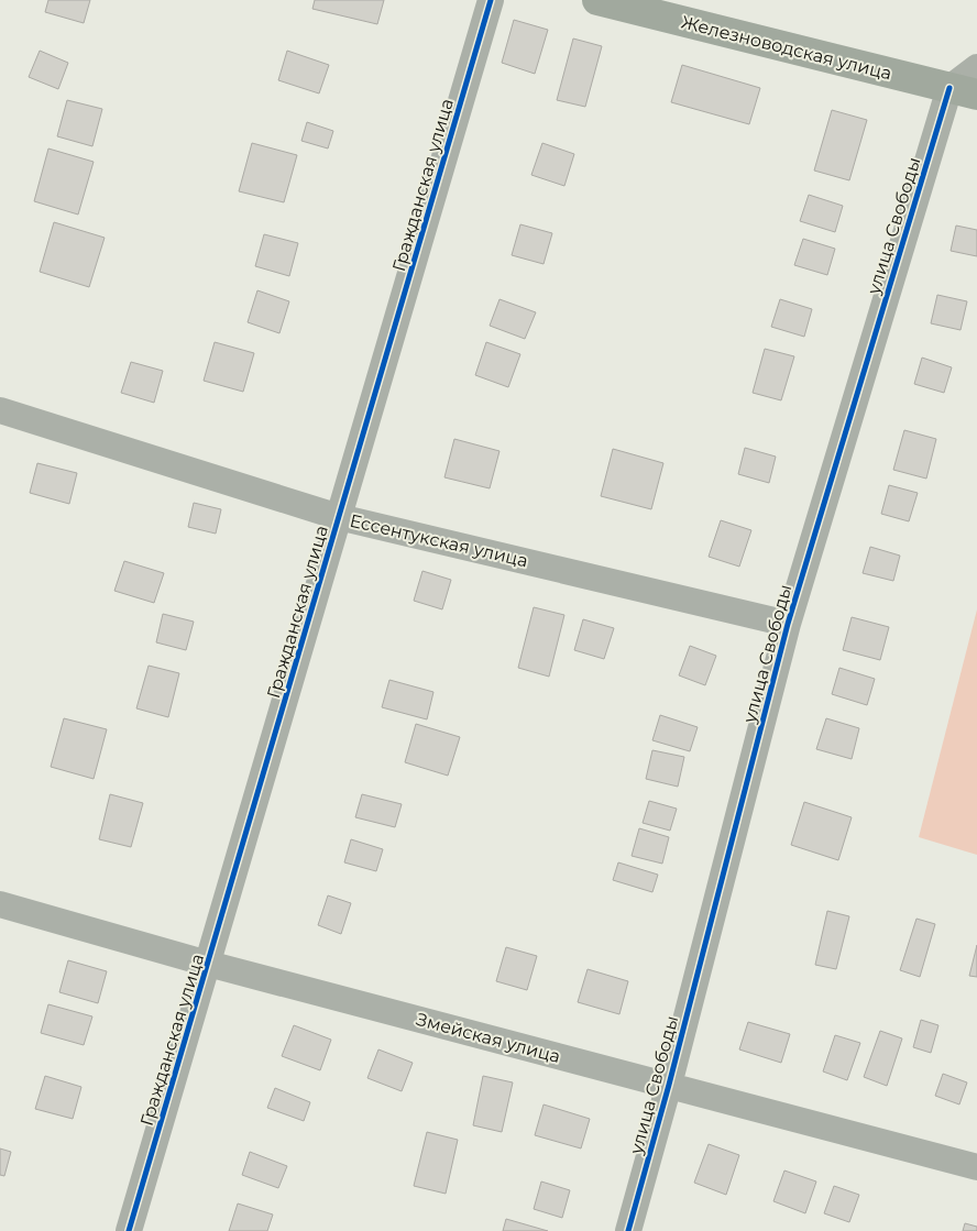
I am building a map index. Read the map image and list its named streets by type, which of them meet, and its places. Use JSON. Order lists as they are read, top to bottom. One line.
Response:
{"streets":{"main road":["Железноводская улица"],"street":["Гражданская улица","улица Свободы","Ессентукская улица","Змейская улица"]},"crossings":[["Железноводская улица","улица Свободы"],["Гражданская улица","Ессентукская улица"],["Гражданская улица","Змейская улица"],["улица Свободы","Ессентукская улица"],["улица Свободы","Змейская улица"]]}
